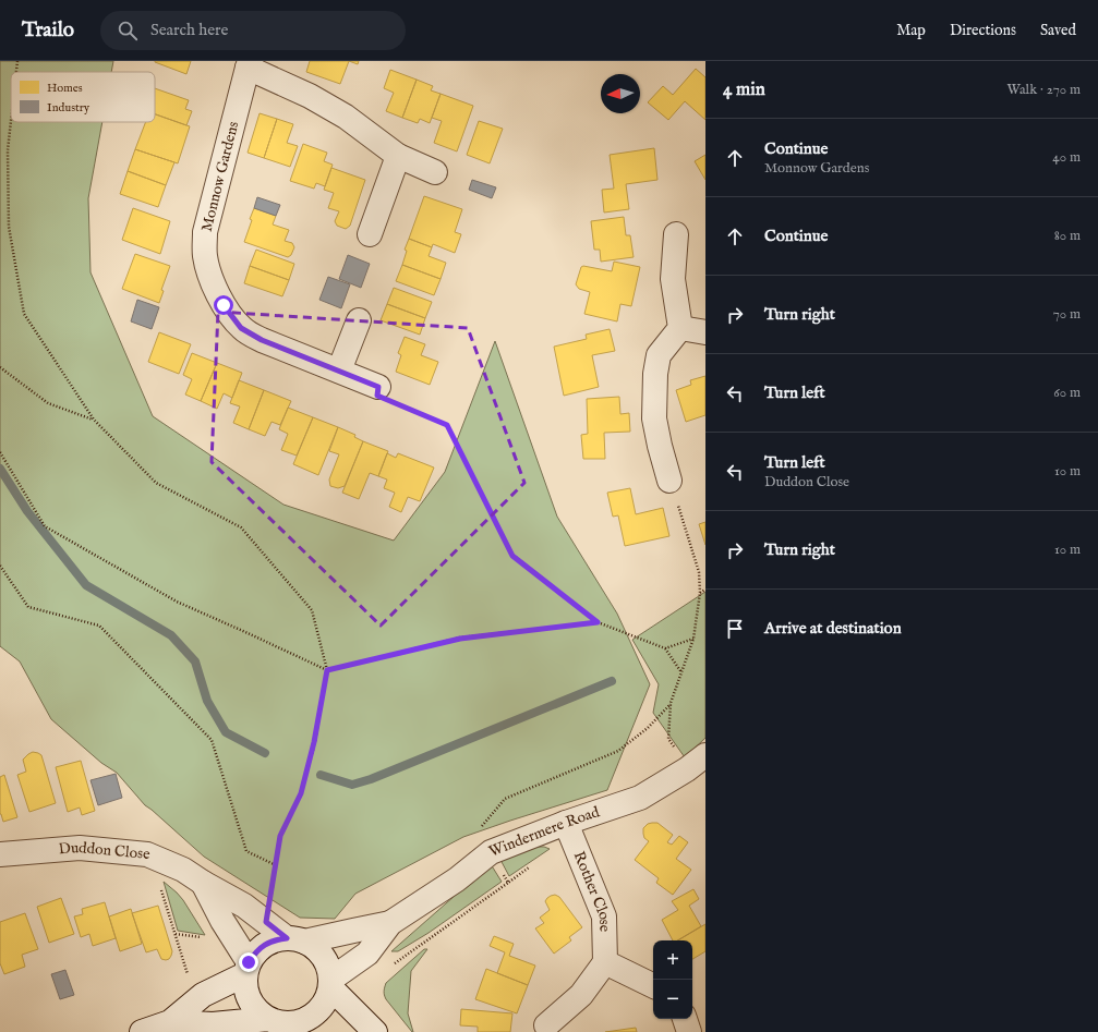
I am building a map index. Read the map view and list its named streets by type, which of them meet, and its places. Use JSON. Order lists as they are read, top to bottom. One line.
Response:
{"streets":{"street":["Monnow Gardens","Windermere Road","Duddon Close","Rother Close"]},"crossings":[["Windermere Road","Duddon Close"],["Windermere Road","Rother Close"]],"legend":["Homes","Industry"],"north":"left","page":{"header":"Trailo","search":"Search here","nav":["Map","Directions","Saved"],"heading":["4 min","Walk · 270 m"],"list":[["Continue","Monnow Gardens","40 m"],["Continue","80 m"],["Turn right","70 m"],["Turn left","60 m"],["Turn left","Duddon Close","10 m"],["Turn right","10 m"],"Arrive at destination"],"map_buttons":["+","−"]}}
